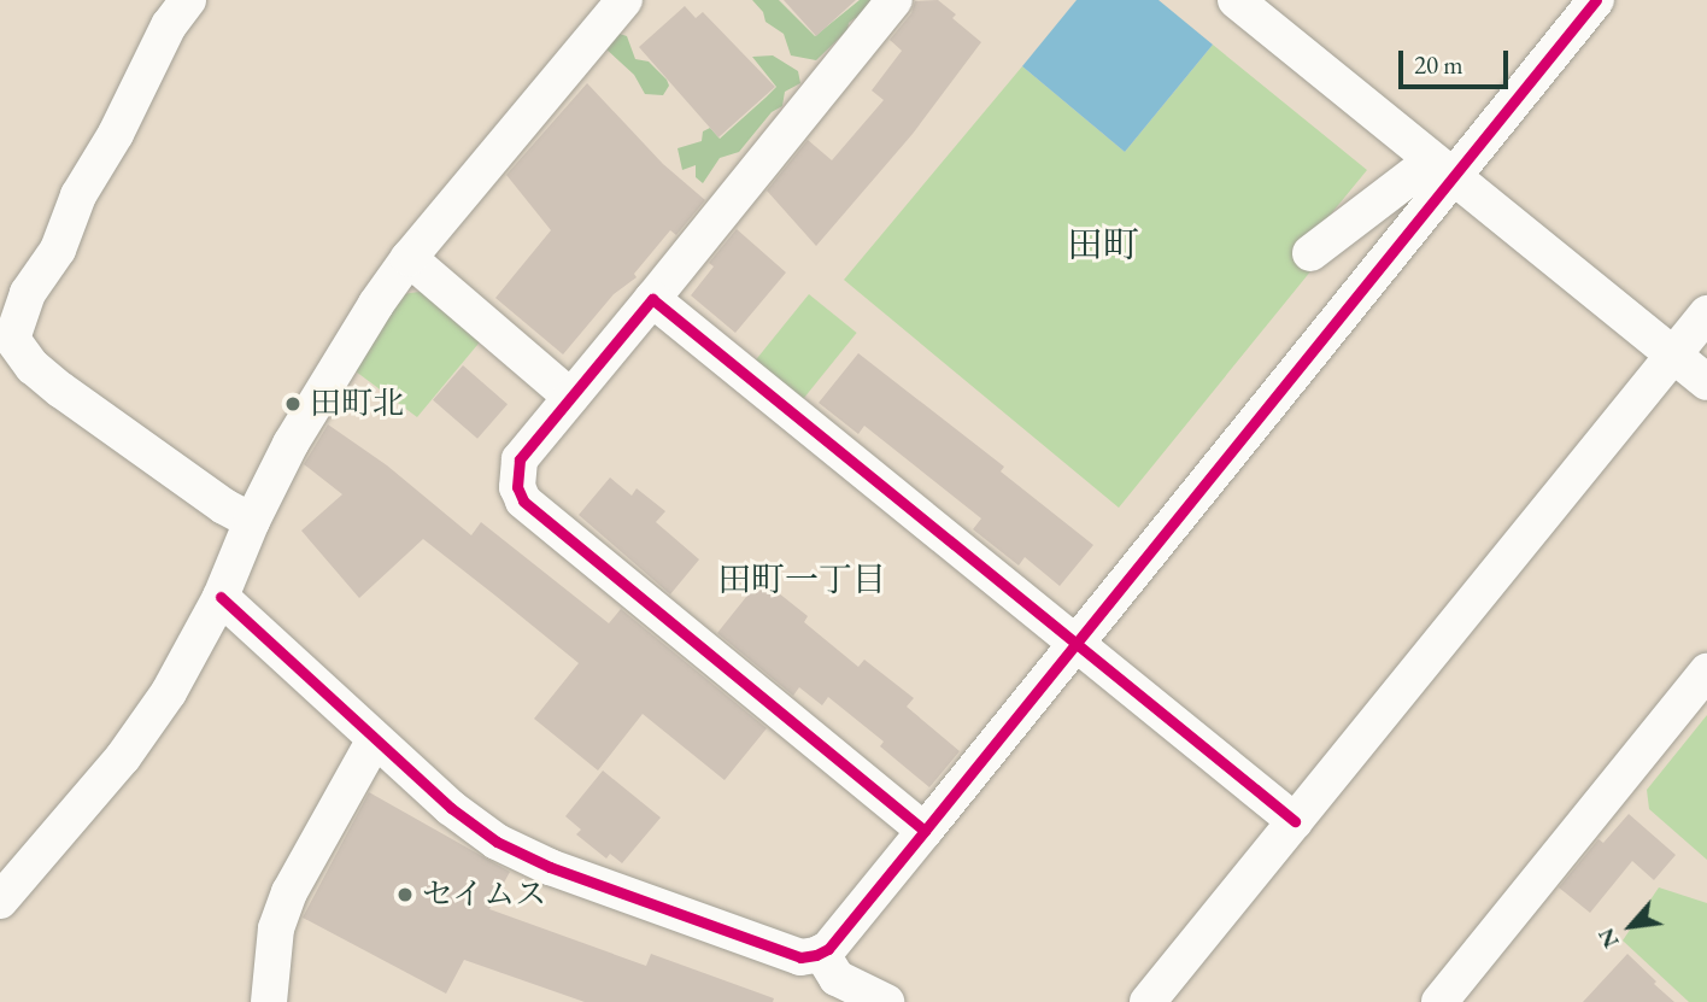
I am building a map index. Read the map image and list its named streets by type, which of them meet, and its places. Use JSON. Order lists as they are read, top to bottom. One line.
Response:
{"districts":["田町","田町一丁目"],"places":["田町北","セイムス"],"scale_bar":"20 m","north":"bottom left"}
